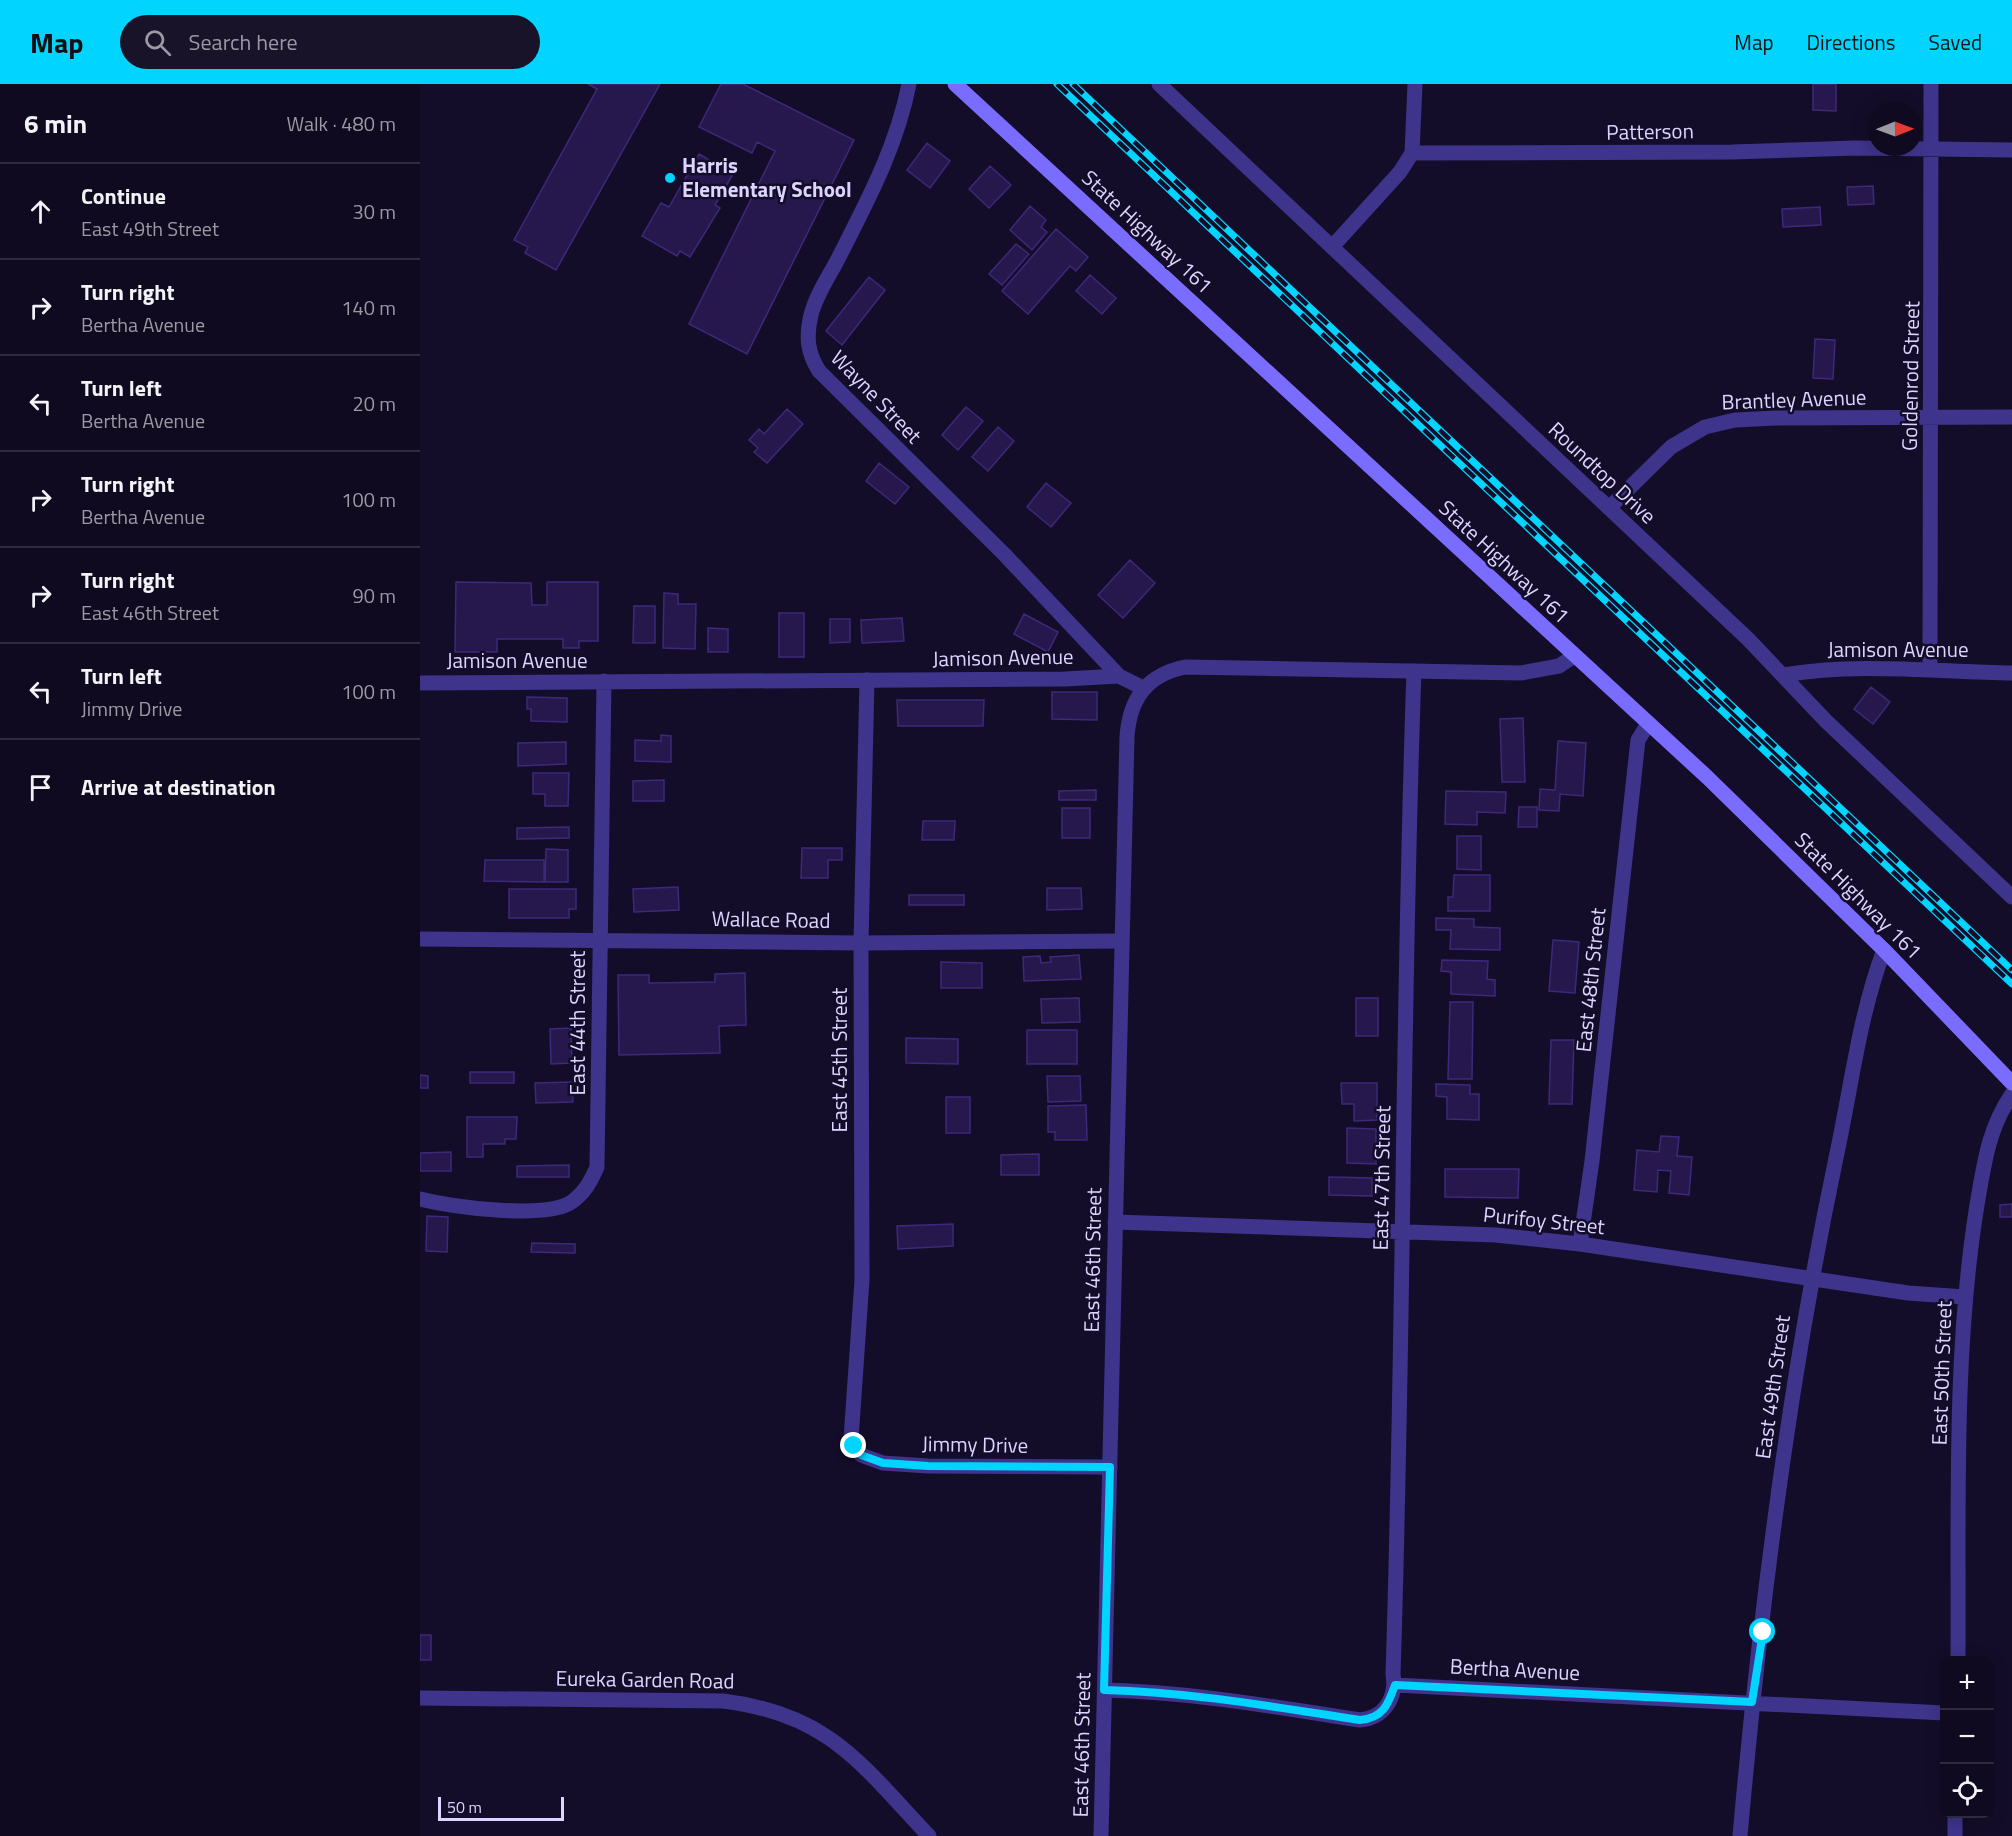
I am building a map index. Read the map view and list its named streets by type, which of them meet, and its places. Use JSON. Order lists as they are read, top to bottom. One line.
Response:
{"streets":{"main road":["State Highway 161"],"street":["Patterson","Goldenrod Street","Wayne Street","Brantley Avenue","Roundtop Drive","Jamison Avenue","Wallace Road","East 48th Street","East 44th Street","East 45th Street","East 47th Street","Purifoy Street","East 46th Street","East 50th Street","East 49th Street","Jimmy Drive","Bertha Avenue","Eureka Garden Road"]},"crossings":[["Patterson","Goldenrod Street"],["State Highway 161","East 48th Street"],["State Highway 161","East 49th Street"],["Goldenrod Street","Brantley Avenue"],["Goldenrod Street","Jamison Avenue"],["Wayne Street","Jamison Avenue"],["Brantley Avenue","Roundtop Drive"],["Roundtop Drive","Jamison Avenue"],["Jamison Avenue","East 44th Street"],["Jamison Avenue","East 45th Street"],["Jamison Avenue","East 46th Street"],["Wallace Road","East 44th Street"],["Wallace Road","East 45th Street"],["Wallace Road","East 46th Street"],["East 48th Street","Purifoy Street"],["East 45th Street","Jimmy Drive"],["East 47th Street","Purifoy Street"],["East 47th Street","Bertha Avenue"],["Purifoy Street","East 46th Street"],["Purifoy Street","East 50th Street"],["Purifoy Street","East 49th Street"],["East 46th Street","Jimmy Drive"],["East 49th Street","Bertha Avenue"]],"places":["Harris Elementary School"],"scale_bar":"50 m","north":"right","page":{"header":"Map","search":"Search here","nav":["Map","Directions","Saved"],"heading":["6 min","Walk · 480 m"],"list":[["Continue","East 49th Street","30 m"],["Turn right","Bertha Avenue","140 m"],["Turn left","Bertha Avenue","20 m"],["Turn right","Bertha Avenue","100 m"],["Turn right","East 46th Street","90 m"],["Turn left","Jimmy Drive","100 m"],"Arrive at destination"],"map_buttons":["+","−"],"scale":"50 m"}}
